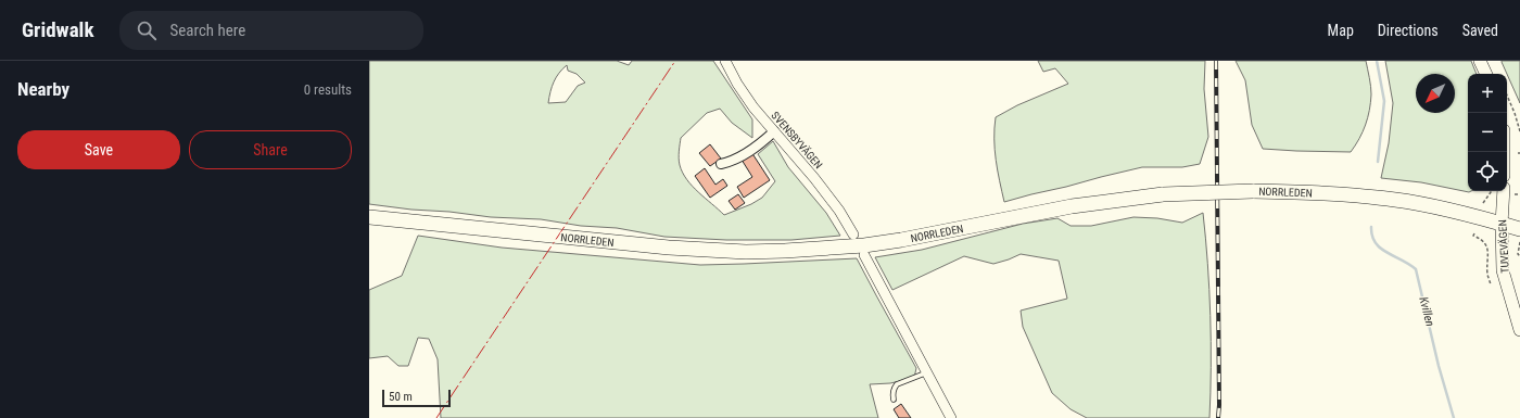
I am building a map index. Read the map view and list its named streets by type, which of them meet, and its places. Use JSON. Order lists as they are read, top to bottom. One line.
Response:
{"streets":{"highway":["NORRLEDEN"],"main road":["TUVEVÄGEN"],"street":["SVENSBYVÄGEN"]},"crossings":[["NORRLEDEN","TUVEVÄGEN"]],"water":["Kvillen"],"scale_bar":"50 m","north":"bottom left","page":{"header":"Gridwalk","search":"Search here","nav":["Map","Directions","Saved"],"heading":["Nearby","0 results"],"map_buttons":["+","−"],"buttons":["Save","Share"],"scale":"50 m"}}
